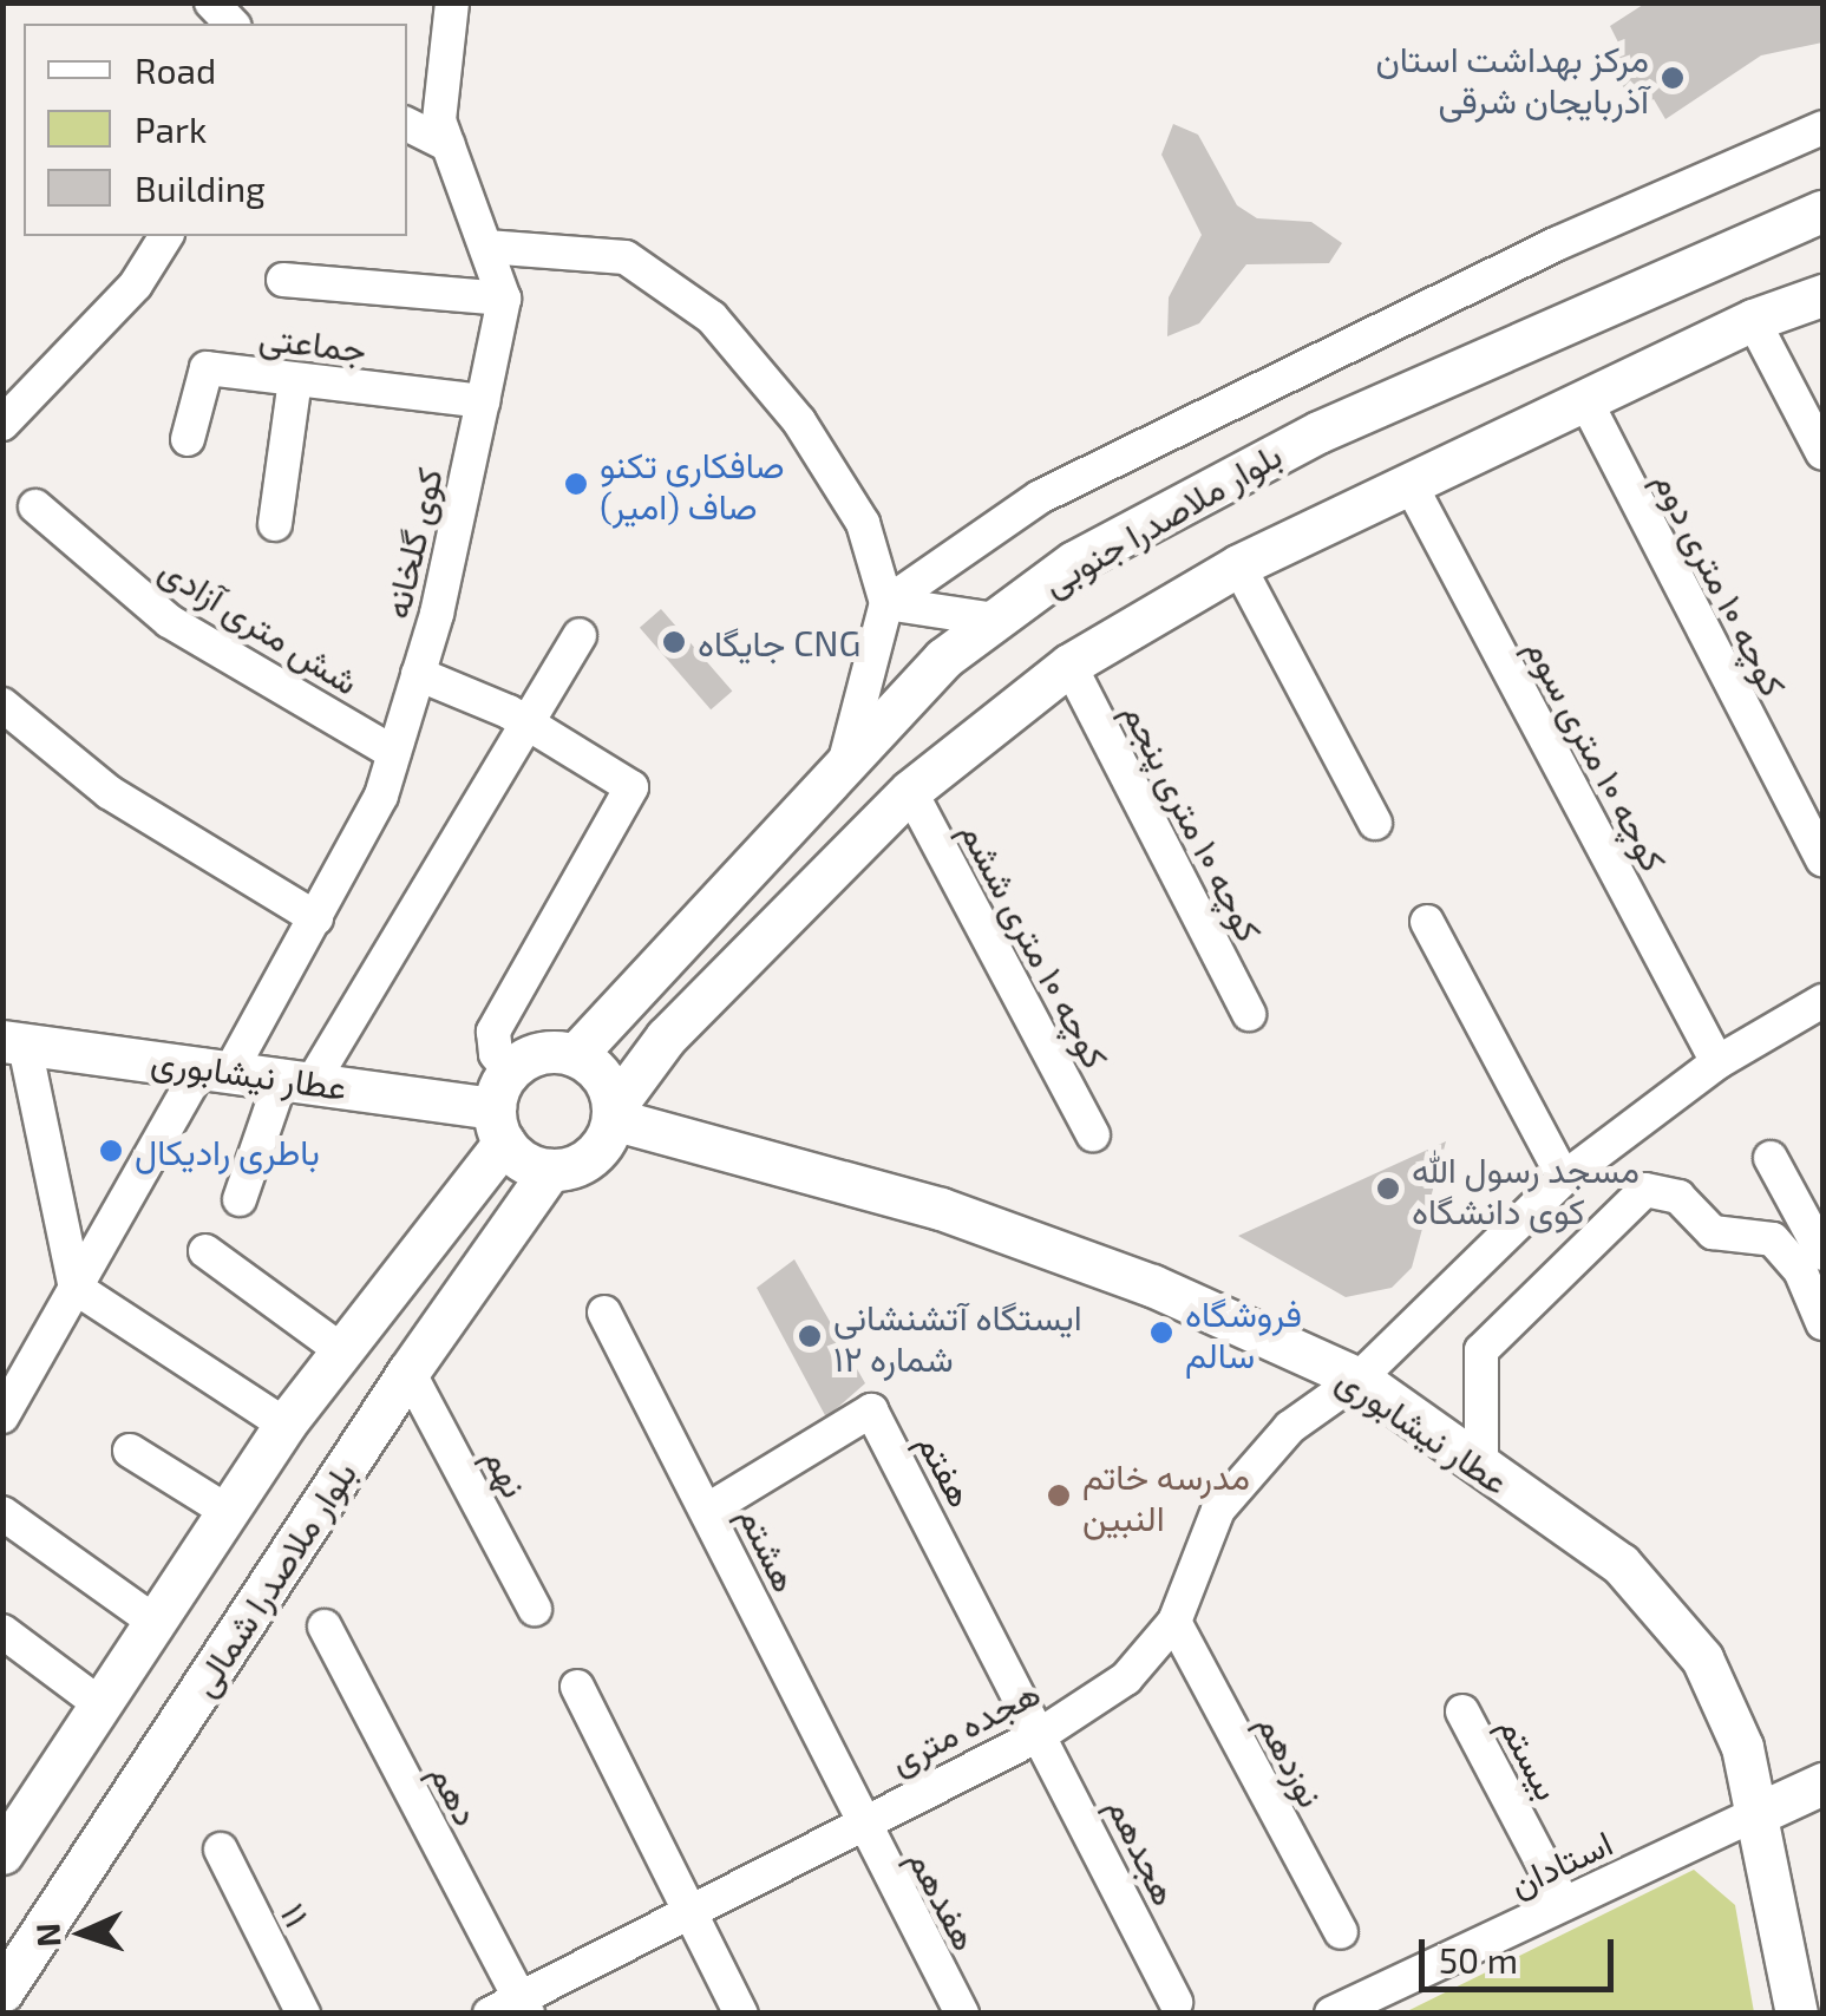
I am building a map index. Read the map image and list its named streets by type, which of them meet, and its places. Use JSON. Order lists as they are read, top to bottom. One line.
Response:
{"streets":{"main road":["بلوار ملاصدرا جنوبی","عطار نیشابوری","بلوار ملاصدرا شمالی"],"street":["جماعتی","کوی گلخانه","کوچه ۱۰ متری دوم","شش متری آزادی","کوچه ۱۰ متری سوم","کوچه ۱۰ متری پنجم","کوچه ۱۰ متری ششم","هفتم","نهم","هشتم","هجده متری","بیستم","نوزدهم","دهم","هجدهم","استادان","هفدهم","۱۱"]},"crossings":[["جماعتی","کوی گلخانه"],["بلوار ملاصدرا جنوبی","عطار نیشابوری"],["بلوار ملاصدرا جنوبی","بلوار ملاصدرا شمالی"],["کوی گلخانه","شش متری آزادی"],["کوی گلخانه","عطار نیشابوری"],["کوچه ۱۰ متری سوم","هجده متری"],["عطار نیشابوری","بلوار ملاصدرا شمالی"],["عطار نیشابوری","هجده متری"],["عطار نیشابوری","استادان"],["هفتم","هشتم"],["هفتم","هجده متری"],["هفتم","هجدهم"],["نهم","بلوار ملاصدرا شمالی"],["هشتم","هجده متری"],["هشتم","هفدهم"],["هجده متری","نوزدهم"],["هجده متری","دهم"],["هجده متری","هجدهم"],["هجده متری","هفدهم"],["بیستم","استادان"]],"places":["مرکز بهداشت استان آذربایجان شرقی","صافکاری تکنو صاف (امیر)","جایگاه CNG","باطری رادیکال","مسجد رسول الله کوی دانشگاه","فروشگاه سالم","ایستگاه آتشنشانی شماره ۱۲","مدرسه خاتم النبین"],"legend":["Road","Park","Building"],"scale_bar":"50 m","north":"left"}
